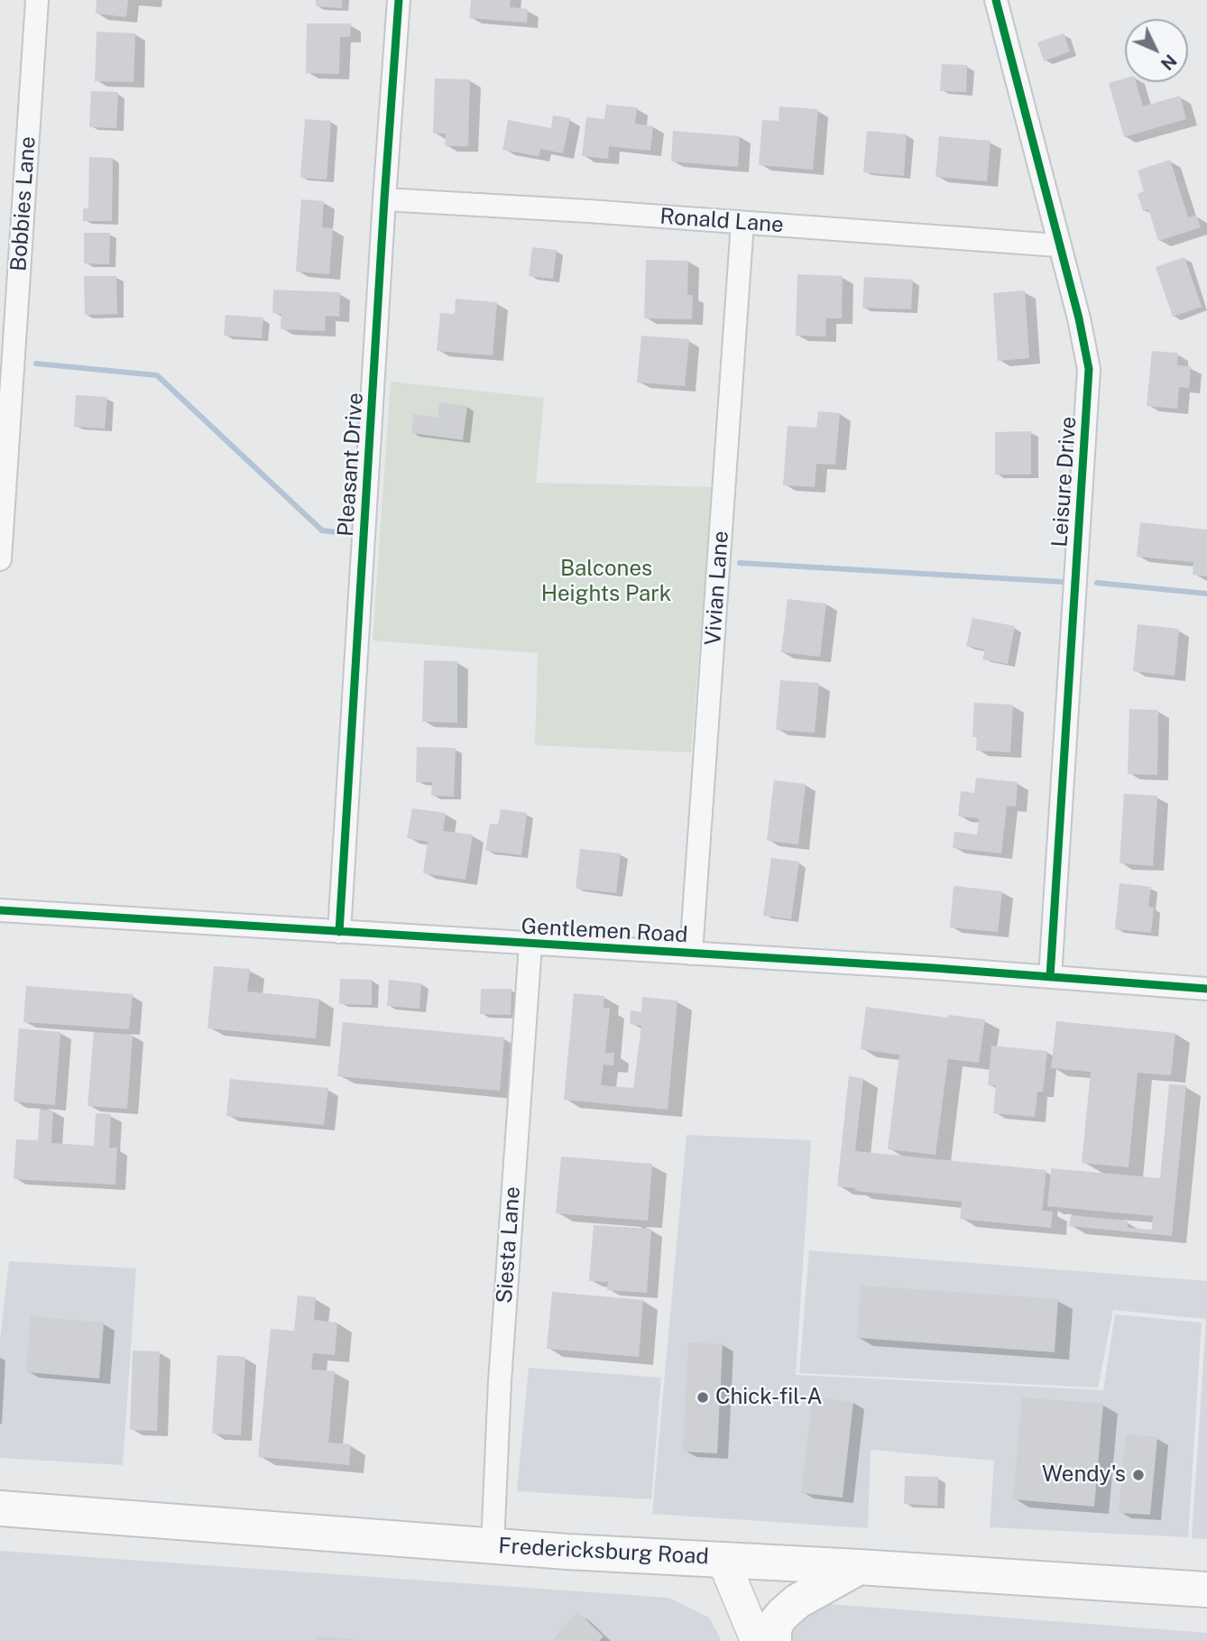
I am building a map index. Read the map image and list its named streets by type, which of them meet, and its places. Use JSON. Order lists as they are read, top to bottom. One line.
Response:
{"streets":{"main road":["Fredericksburg Road"],"street":["Bobbies Lane","Ronald Lane","Pleasant Drive","Leisure Drive","Vivian Lane","Gentlemen Road","Siesta Lane"]},"crossings":[["Ronald Lane","Pleasant Drive"],["Ronald Lane","Leisure Drive"],["Ronald Lane","Vivian Lane"],["Pleasant Drive","Gentlemen Road"],["Leisure Drive","Gentlemen Road"],["Vivian Lane","Gentlemen Road"],["Gentlemen Road","Siesta Lane"],["Siesta Lane","Fredericksburg Road"]],"parks":["Balcones Heights Park"],"places":["Chick-fil-A","Wendy's"],"north":"bottom right"}
